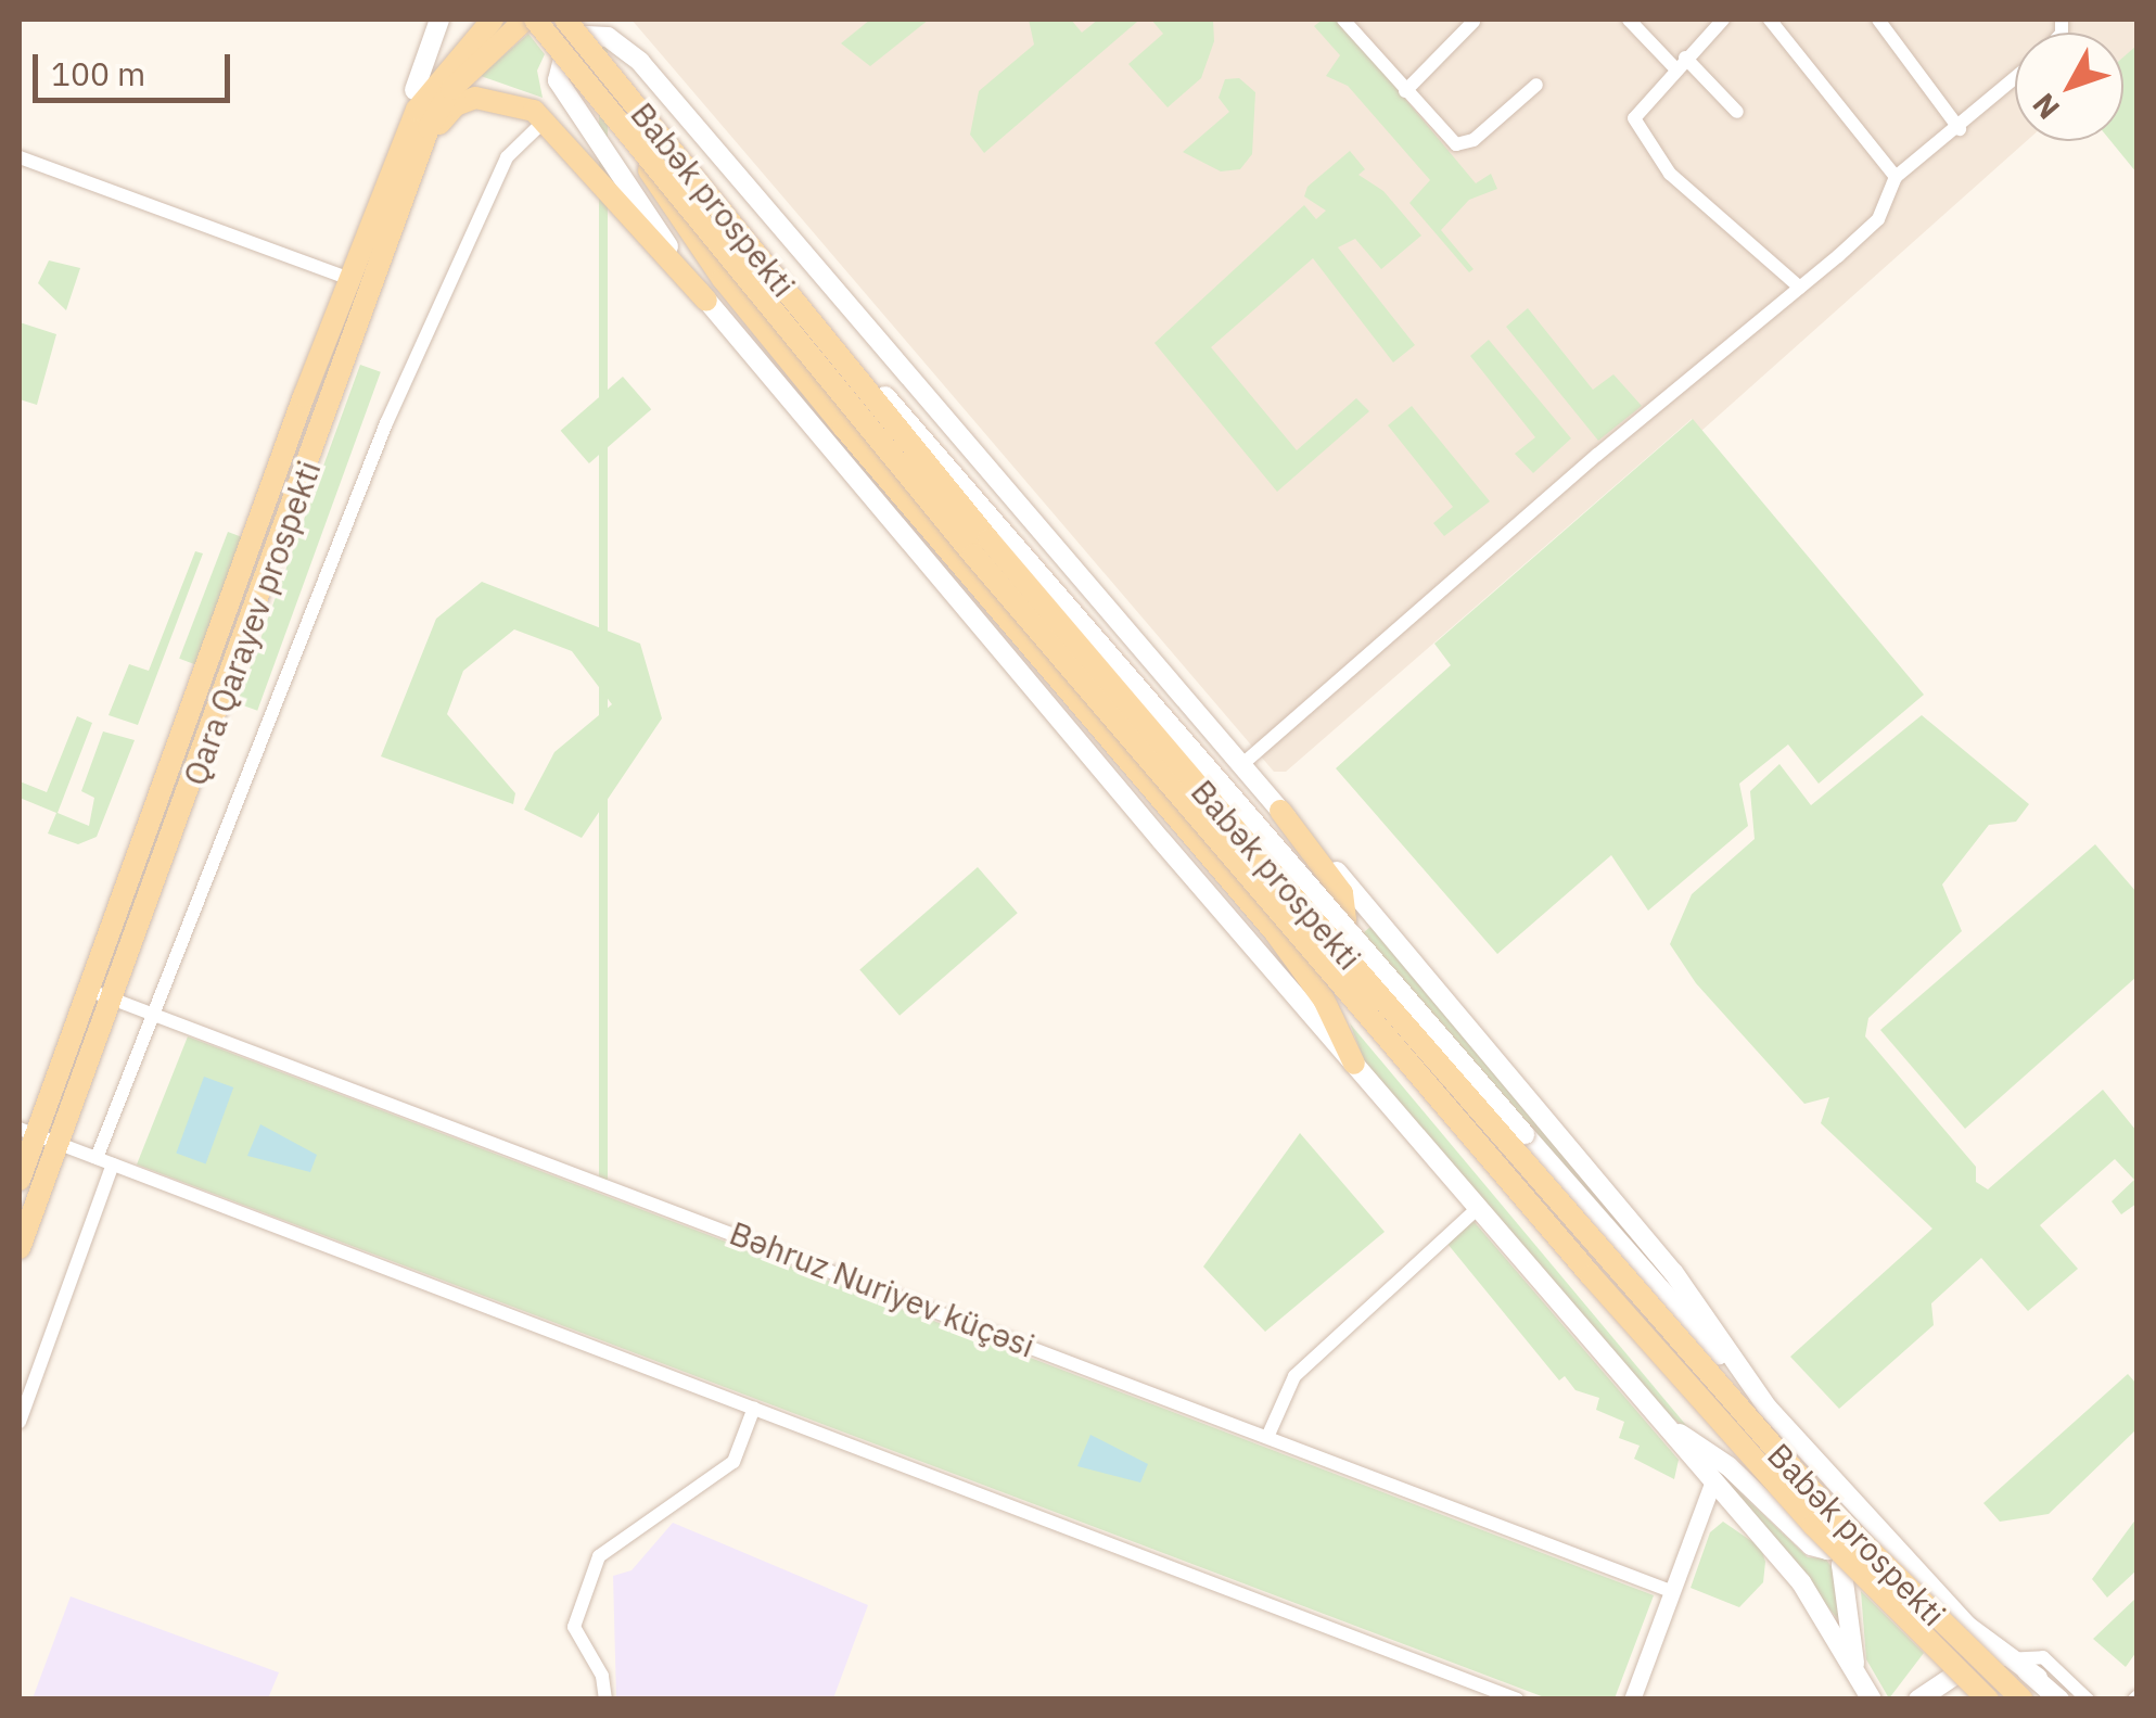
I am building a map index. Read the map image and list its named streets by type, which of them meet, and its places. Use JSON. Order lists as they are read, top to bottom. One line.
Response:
{"streets":{"main road":["Babək prospekti","Qara Qarayev prospekti"],"street":["Bəhruz Nuriyev küçəsi"]},"crossings":[["Babək prospekti","Qara Qarayev prospekti"],["Qara Qarayev prospekti","Bəhruz Nuriyev küçəsi"]],"scale_bar":"100 m","north":"bottom left"}
